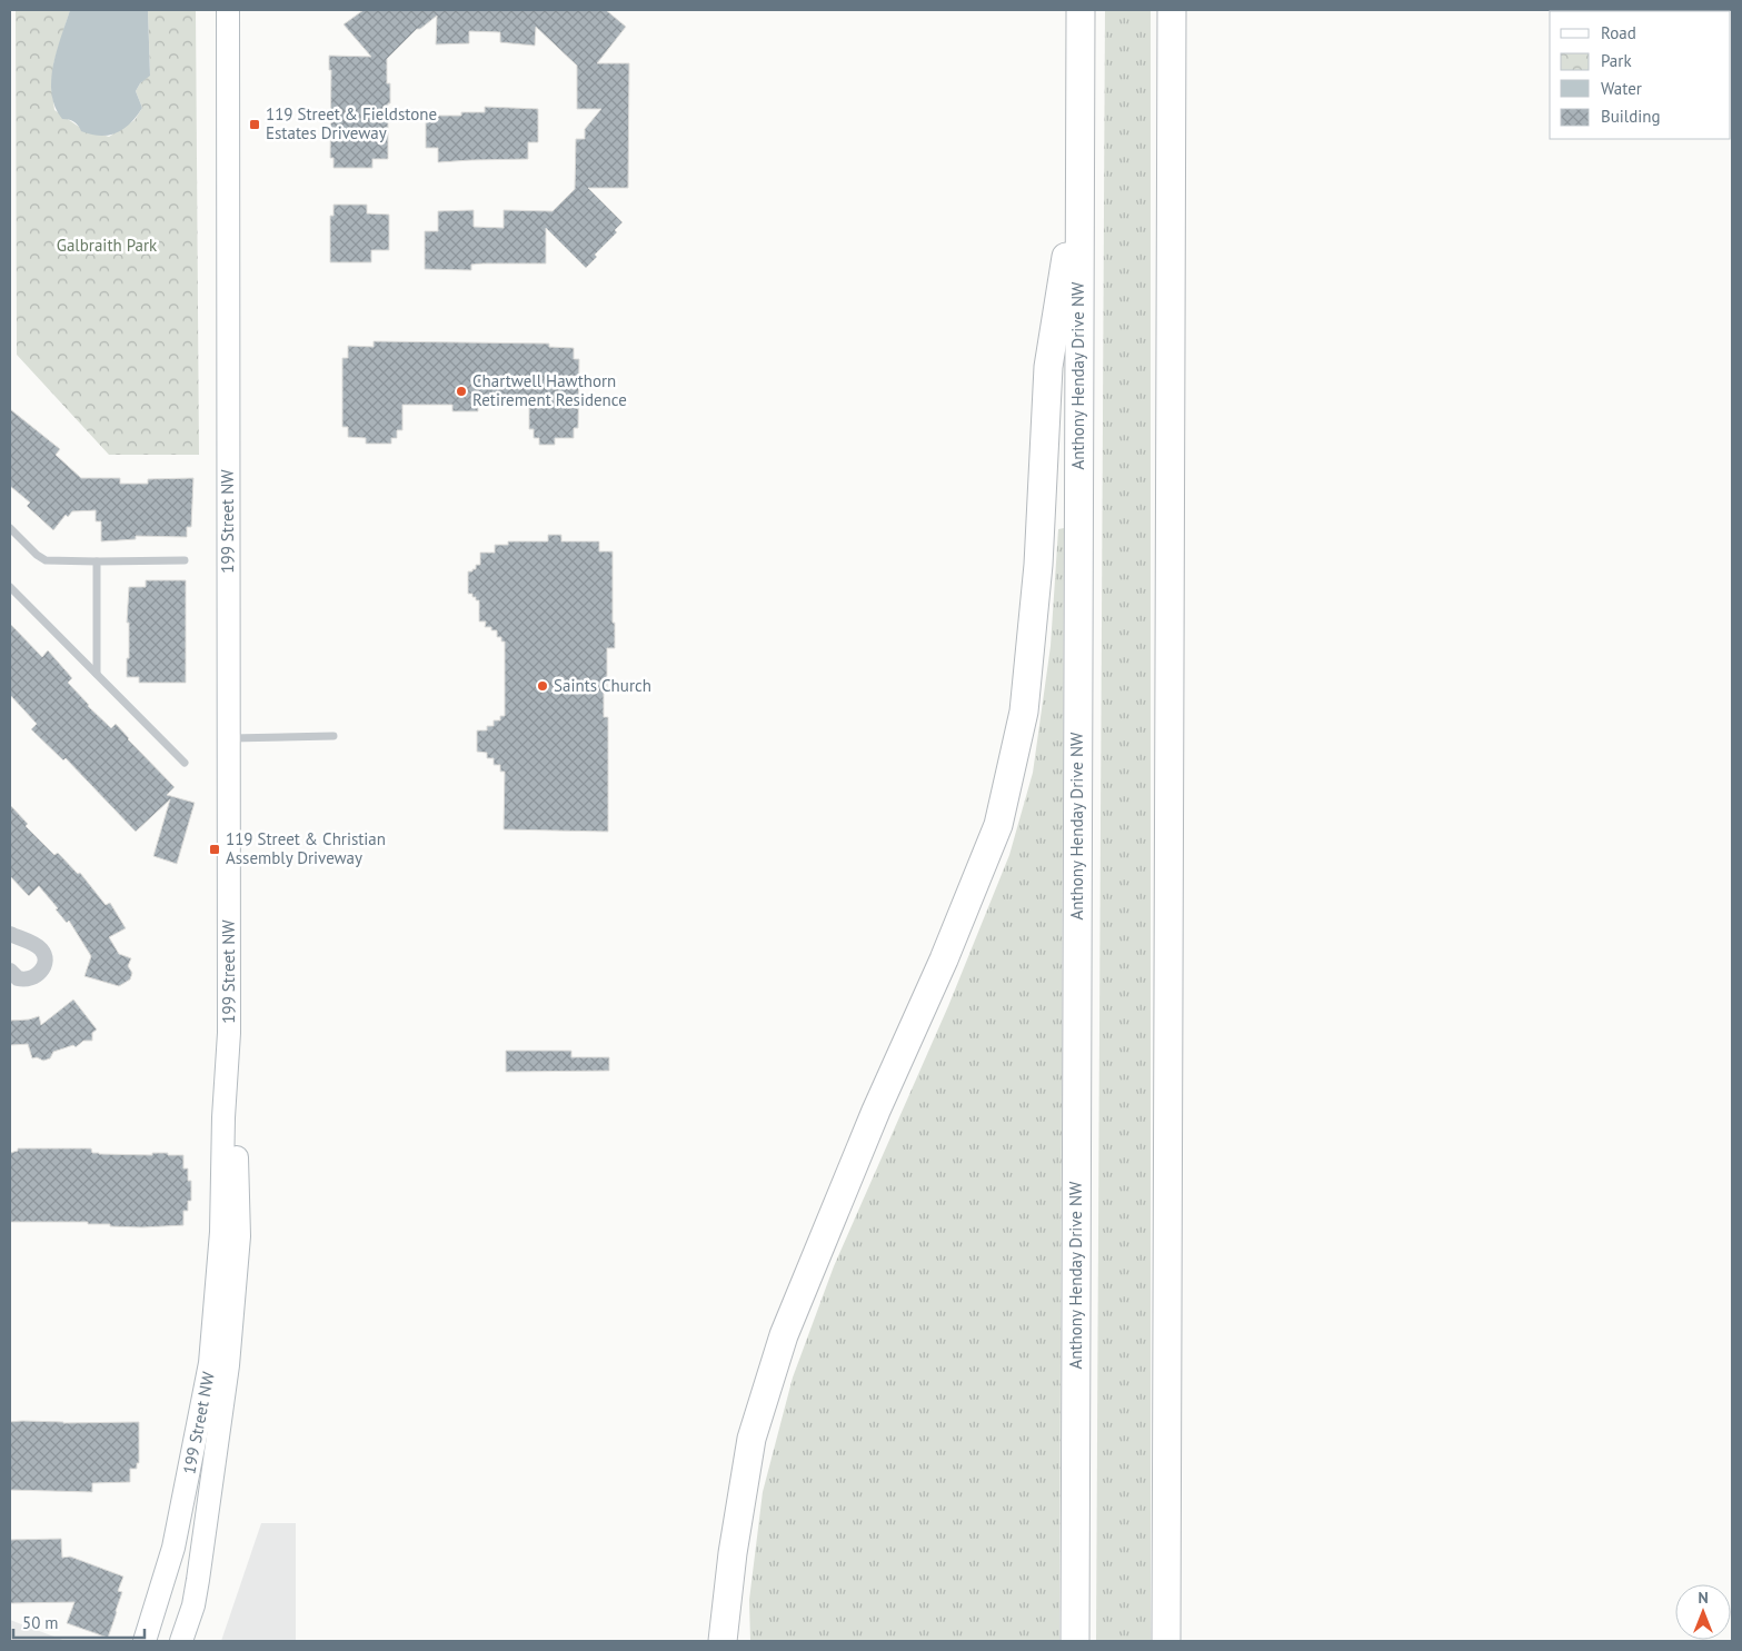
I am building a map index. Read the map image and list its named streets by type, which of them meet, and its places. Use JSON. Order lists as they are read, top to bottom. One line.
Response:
{"streets":{"highway":["Anthony Henday Drive NW"],"main road":["199 Street NW"]},"parks":["Galbraith Park"],"places":{"transit":["119 Street & Fieldstone Estates Driveway","119 Street & Christian Assembly Driveway"],"other":["Chartwell Hawthorn Retirement Residence","Saints Church"]},"legend":["Road","Park","Water","Building"],"scale_bar":"50 m","north":"top"}
